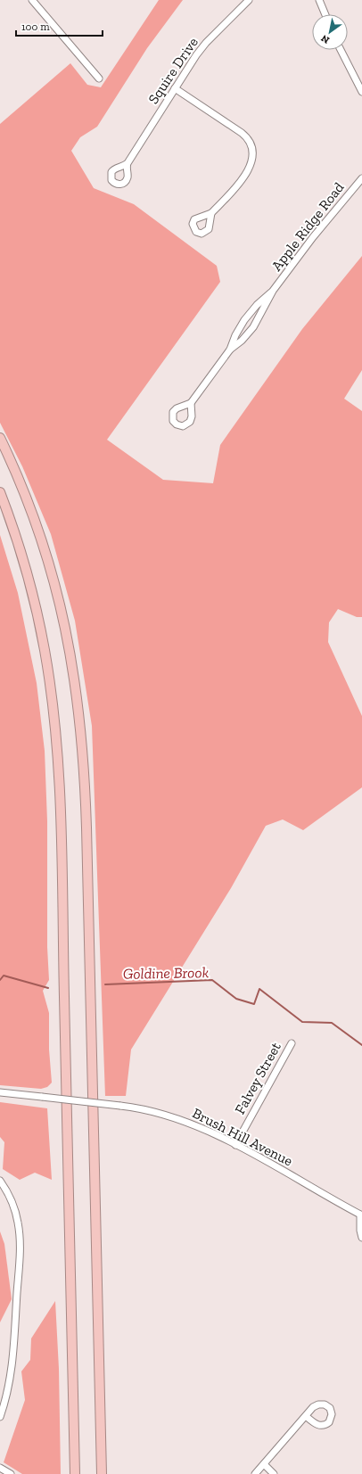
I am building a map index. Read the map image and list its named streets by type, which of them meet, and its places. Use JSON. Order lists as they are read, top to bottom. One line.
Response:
{"streets":{"street":["Squire Drive","Apple Ridge Road","Falvey Street","Brush Hill Avenue"]},"crossings":[["Falvey Street","Brush Hill Avenue"]],"water":["Goldine Brook"],"scale_bar":"100 m","north":"bottom left"}
